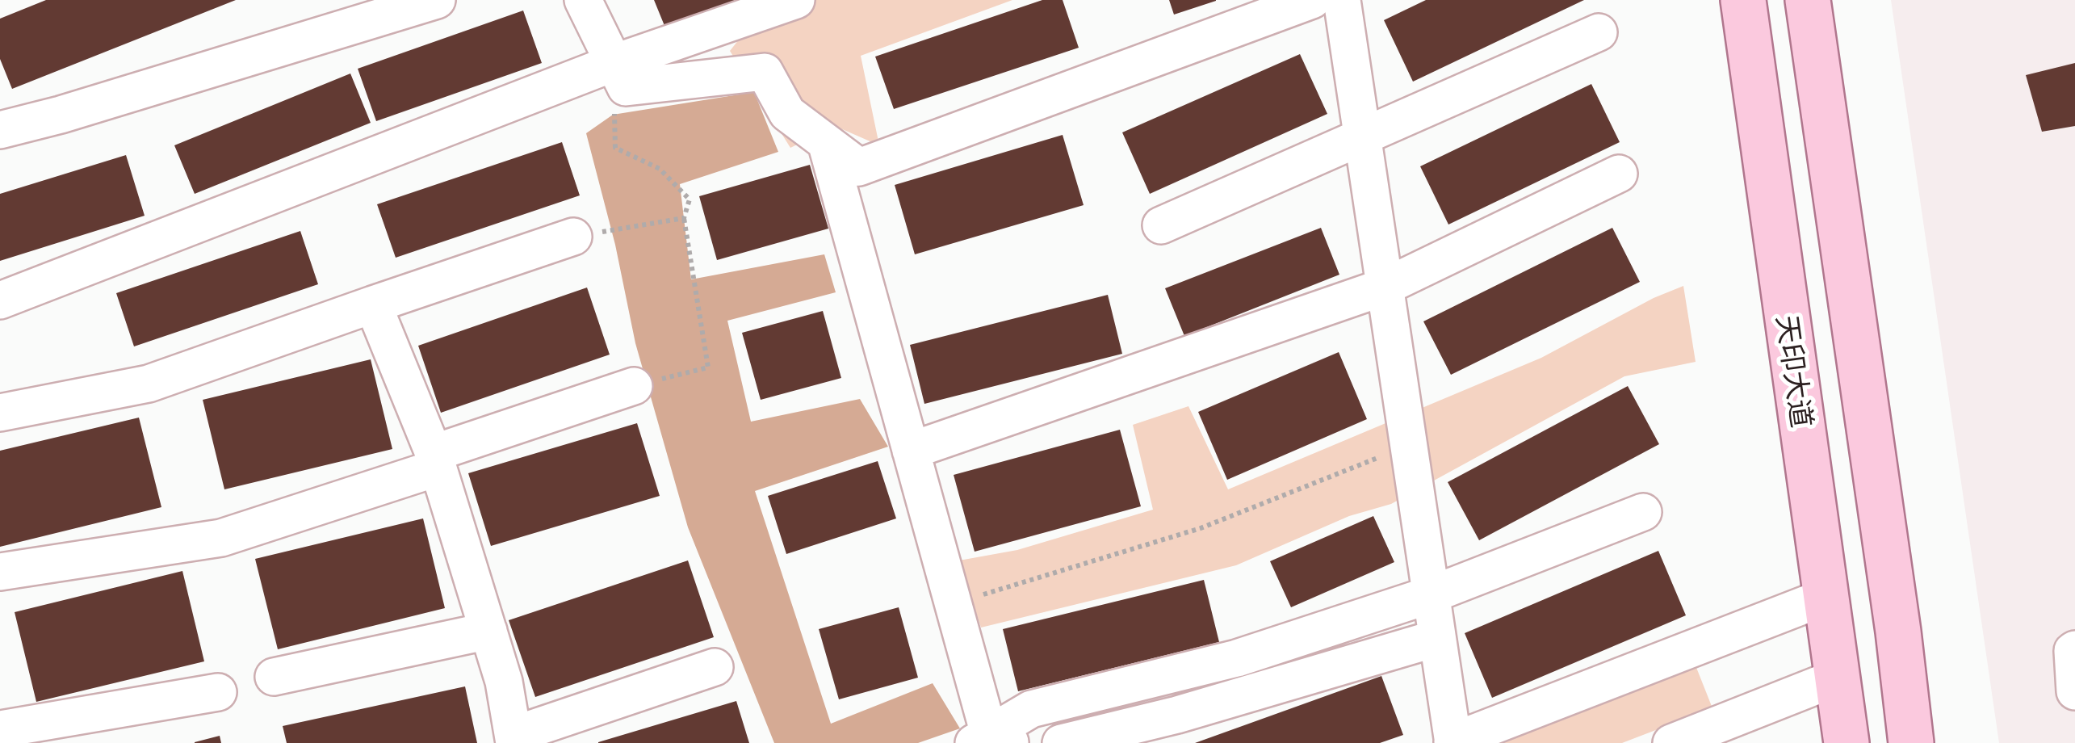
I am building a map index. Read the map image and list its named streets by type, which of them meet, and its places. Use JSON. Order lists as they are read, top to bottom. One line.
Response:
{"streets":{"main road":["天印大道"]}}
